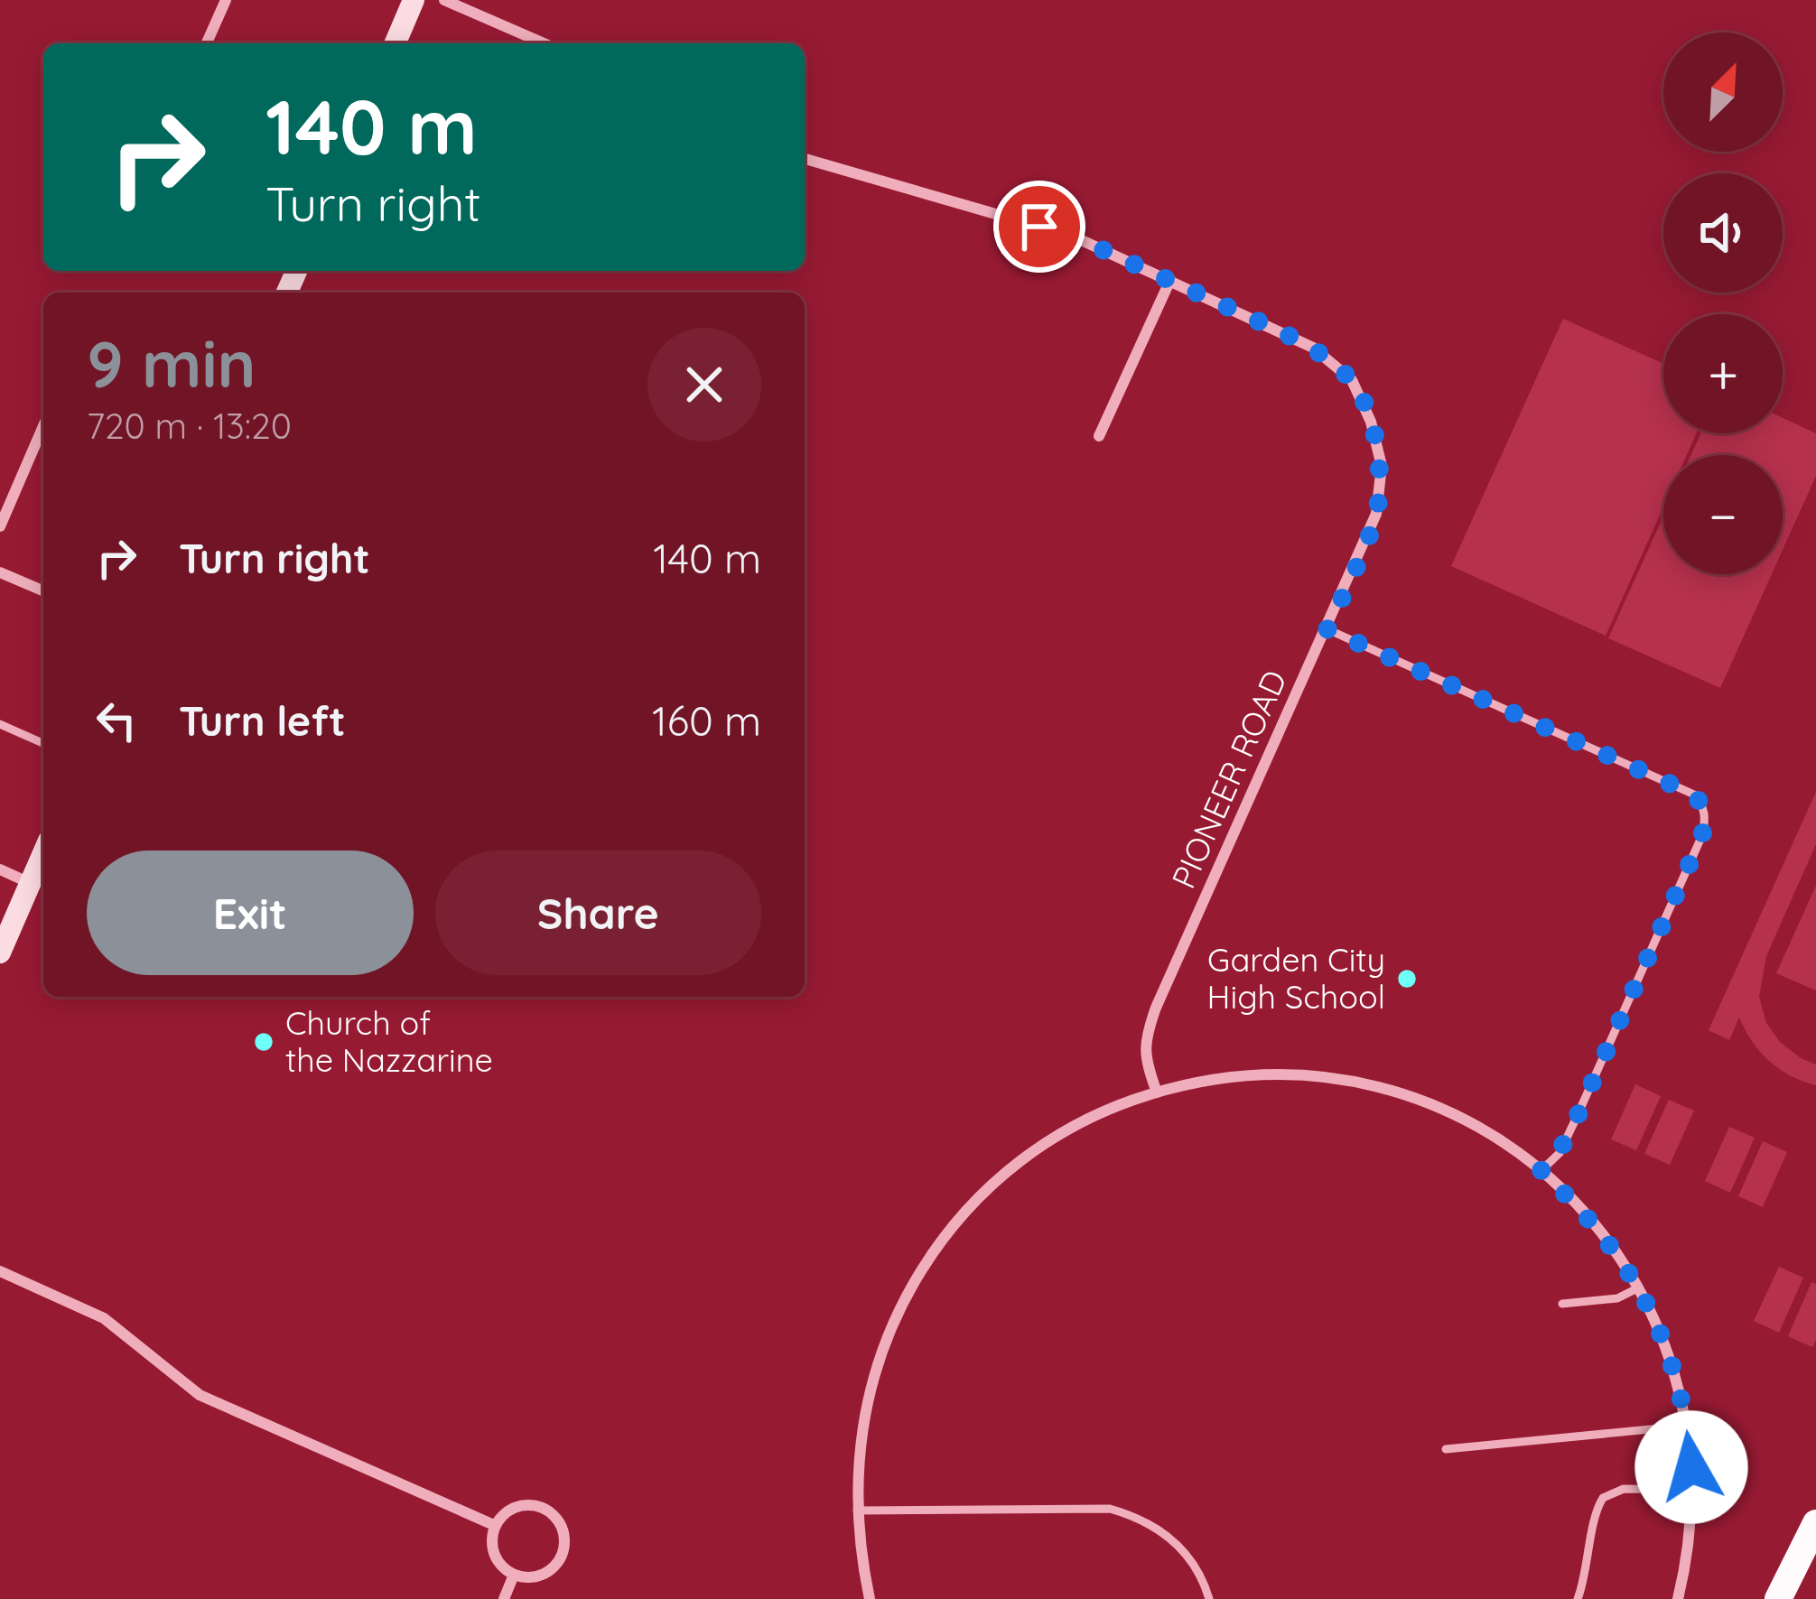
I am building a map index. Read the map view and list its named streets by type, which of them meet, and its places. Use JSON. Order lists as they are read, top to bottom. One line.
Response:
{"streets":{"street":["PIONEER ROAD"]},"places":["Garden City High School","Church of the Nazzarine"],"north":"top right","page":{"map_buttons":["+","−"],"turn":["140 m","Turn right"],"heading":["9 min","720 m · 13:20"],"list":[{"name":"Turn right","value":"140 m"},{"name":"Turn left","value":"160 m"}],"buttons":["Exit","Share"]}}
